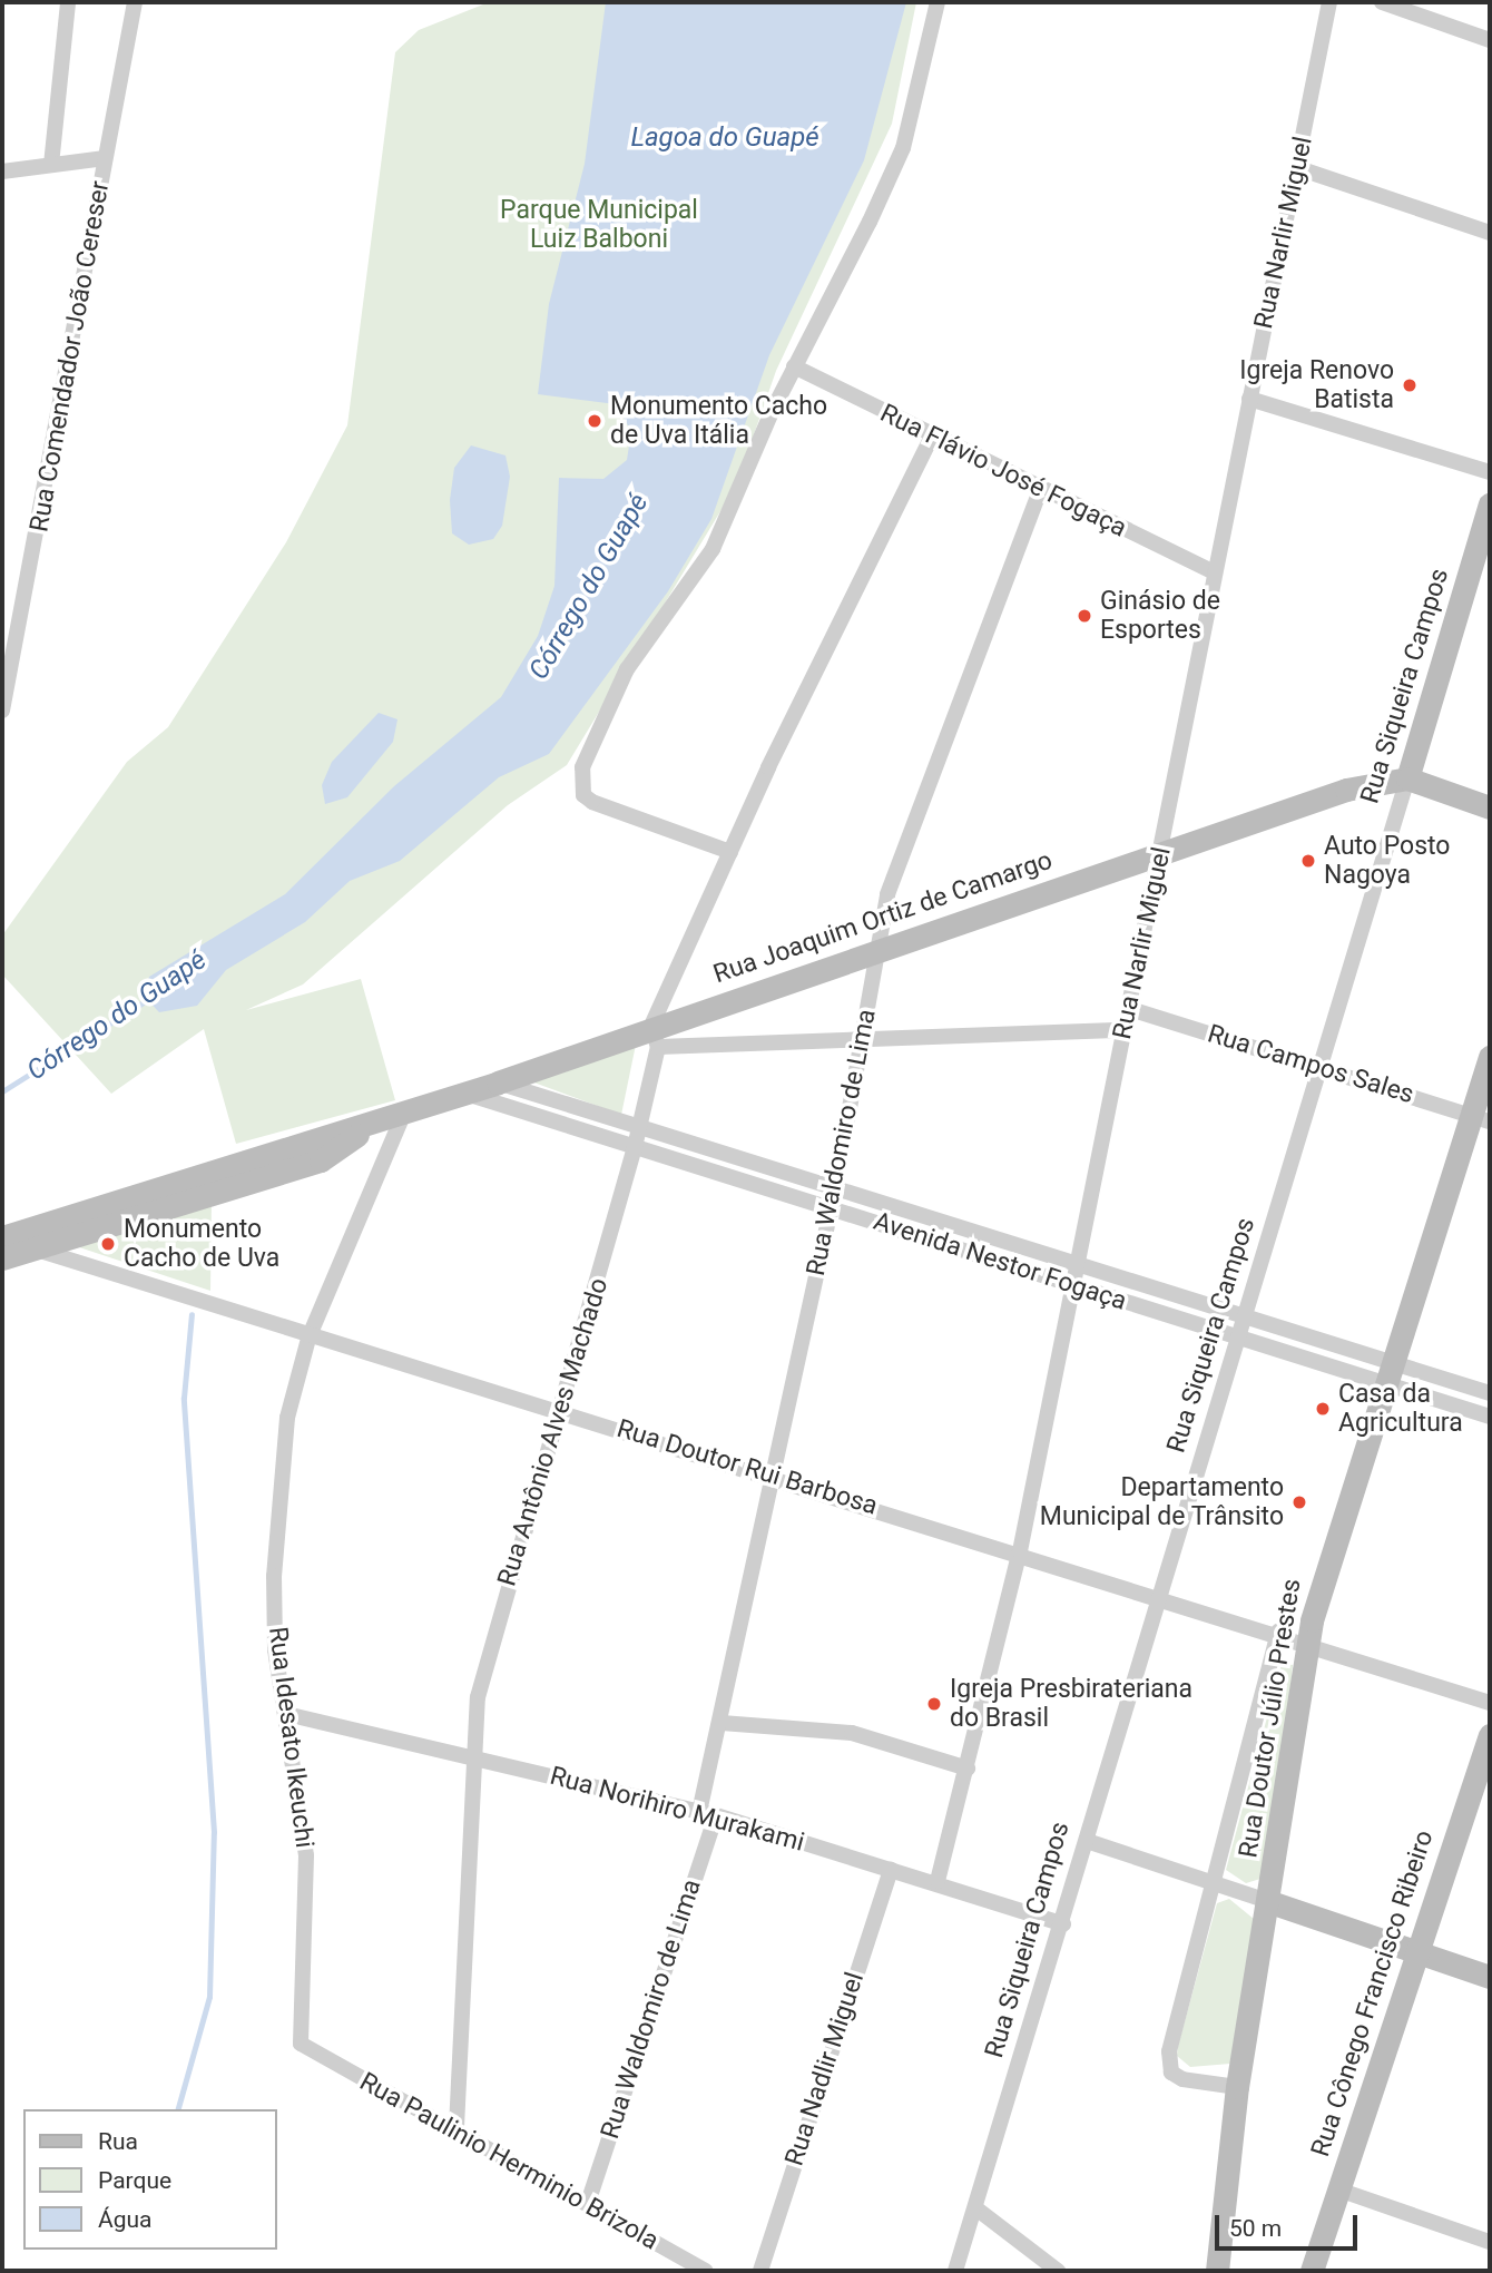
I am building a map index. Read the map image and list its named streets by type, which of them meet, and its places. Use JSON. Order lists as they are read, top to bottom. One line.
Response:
{"streets":{"main road":["Rua Siqueira Campos","Rua Joaquim Ortiz de Camargo","Rua Doutor Júlio Prestes","Rua Cônego Francisco Ribeiro"],"street":["Rua Narlir Miguel","Rua Comendador João Cereser","Rua Flávio José Fogaça","Rua Campos Sales","Rua Waldomiro de Lima","Avenida Nestor Fogaça","Rua Antônio Alves Machado","Rua Doutor Rui Barbosa","Rua Idesato Ikeuchi","Rua Norihiro Murakami","Rua Nadlir Miguel","Rua Paulinio Herminio Brizola"]},"crossings":[["Rua Narlir Miguel","Rua Flávio José Fogaça"],["Rua Narlir Miguel","Rua Joaquim Ortiz de Camargo"],["Rua Narlir Miguel","Rua Campos Sales"],["Rua Narlir Miguel","Avenida Nestor Fogaça"],["Rua Narlir Miguel","Rua Doutor Rui Barbosa"],["Rua Narlir Miguel","Rua Norihiro Murakami"],["Rua Flávio José Fogaça","Rua Waldomiro de Lima"],["Rua Flávio José Fogaça","Rua Antônio Alves Machado"],["Rua Siqueira Campos","Rua Joaquim Ortiz de Camargo"],["Rua Siqueira Campos","Rua Campos Sales"],["Rua Siqueira Campos","Avenida Nestor Fogaça"],["Rua Siqueira Campos","Rua Doutor Rui Barbosa"],["Rua Siqueira Campos","Rua Norihiro Murakami"],["Rua Joaquim Ortiz de Camargo","Rua Waldomiro de Lima"],["Rua Joaquim Ortiz de Camargo","Avenida Nestor Fogaça"],["Rua Joaquim Ortiz de Camargo","Rua Antônio Alves Machado"],["Rua Joaquim Ortiz de Camargo","Rua Doutor Rui Barbosa"],["Rua Joaquim Ortiz de Camargo","Rua Idesato Ikeuchi"],["Rua Campos Sales","Rua Doutor Júlio Prestes"],["Rua Waldomiro de Lima","Avenida Nestor Fogaça"],["Rua Waldomiro de Lima","Rua Doutor Rui Barbosa"],["Rua Waldomiro de Lima","Rua Norihiro Murakami"],["Rua Waldomiro de Lima","Rua Paulinio Herminio Brizola"],["Avenida Nestor Fogaça","Rua Antônio Alves Machado"],["Avenida Nestor Fogaça","Rua Doutor Júlio Prestes"],["Rua Antônio Alves Machado","Rua Doutor Rui Barbosa"],["Rua Antônio Alves Machado","Rua Norihiro Murakami"],["Rua Antônio Alves Machado","Rua Paulinio Herminio Brizola"],["Rua Doutor Rui Barbosa","Rua Doutor Júlio Prestes"],["Rua Doutor Rui Barbosa","Rua Idesato Ikeuchi"],["Rua Idesato Ikeuchi","Rua Norihiro Murakami"],["Rua Idesato Ikeuchi","Rua Paulinio Herminio Brizola"],["Rua Norihiro Murakami","Rua Nadlir Miguel"]],"water":["Lagoa do Guapé","Córrego do Guapé"],"parks":["Parque Municipal Luiz Balboni"],"places":["Igreja Renovo Batista","Monumento Cacho de Uva Itália","Ginásio de Esportes","Auto Posto Nagoya","Monumento Cacho de Uva","Casa da Agricultura","Departamento Municipal de Trânsito","Igreja Presbirateriana do Brasil"],"legend":["Rua","Parque","Água"],"scale_bar":"50 m"}
